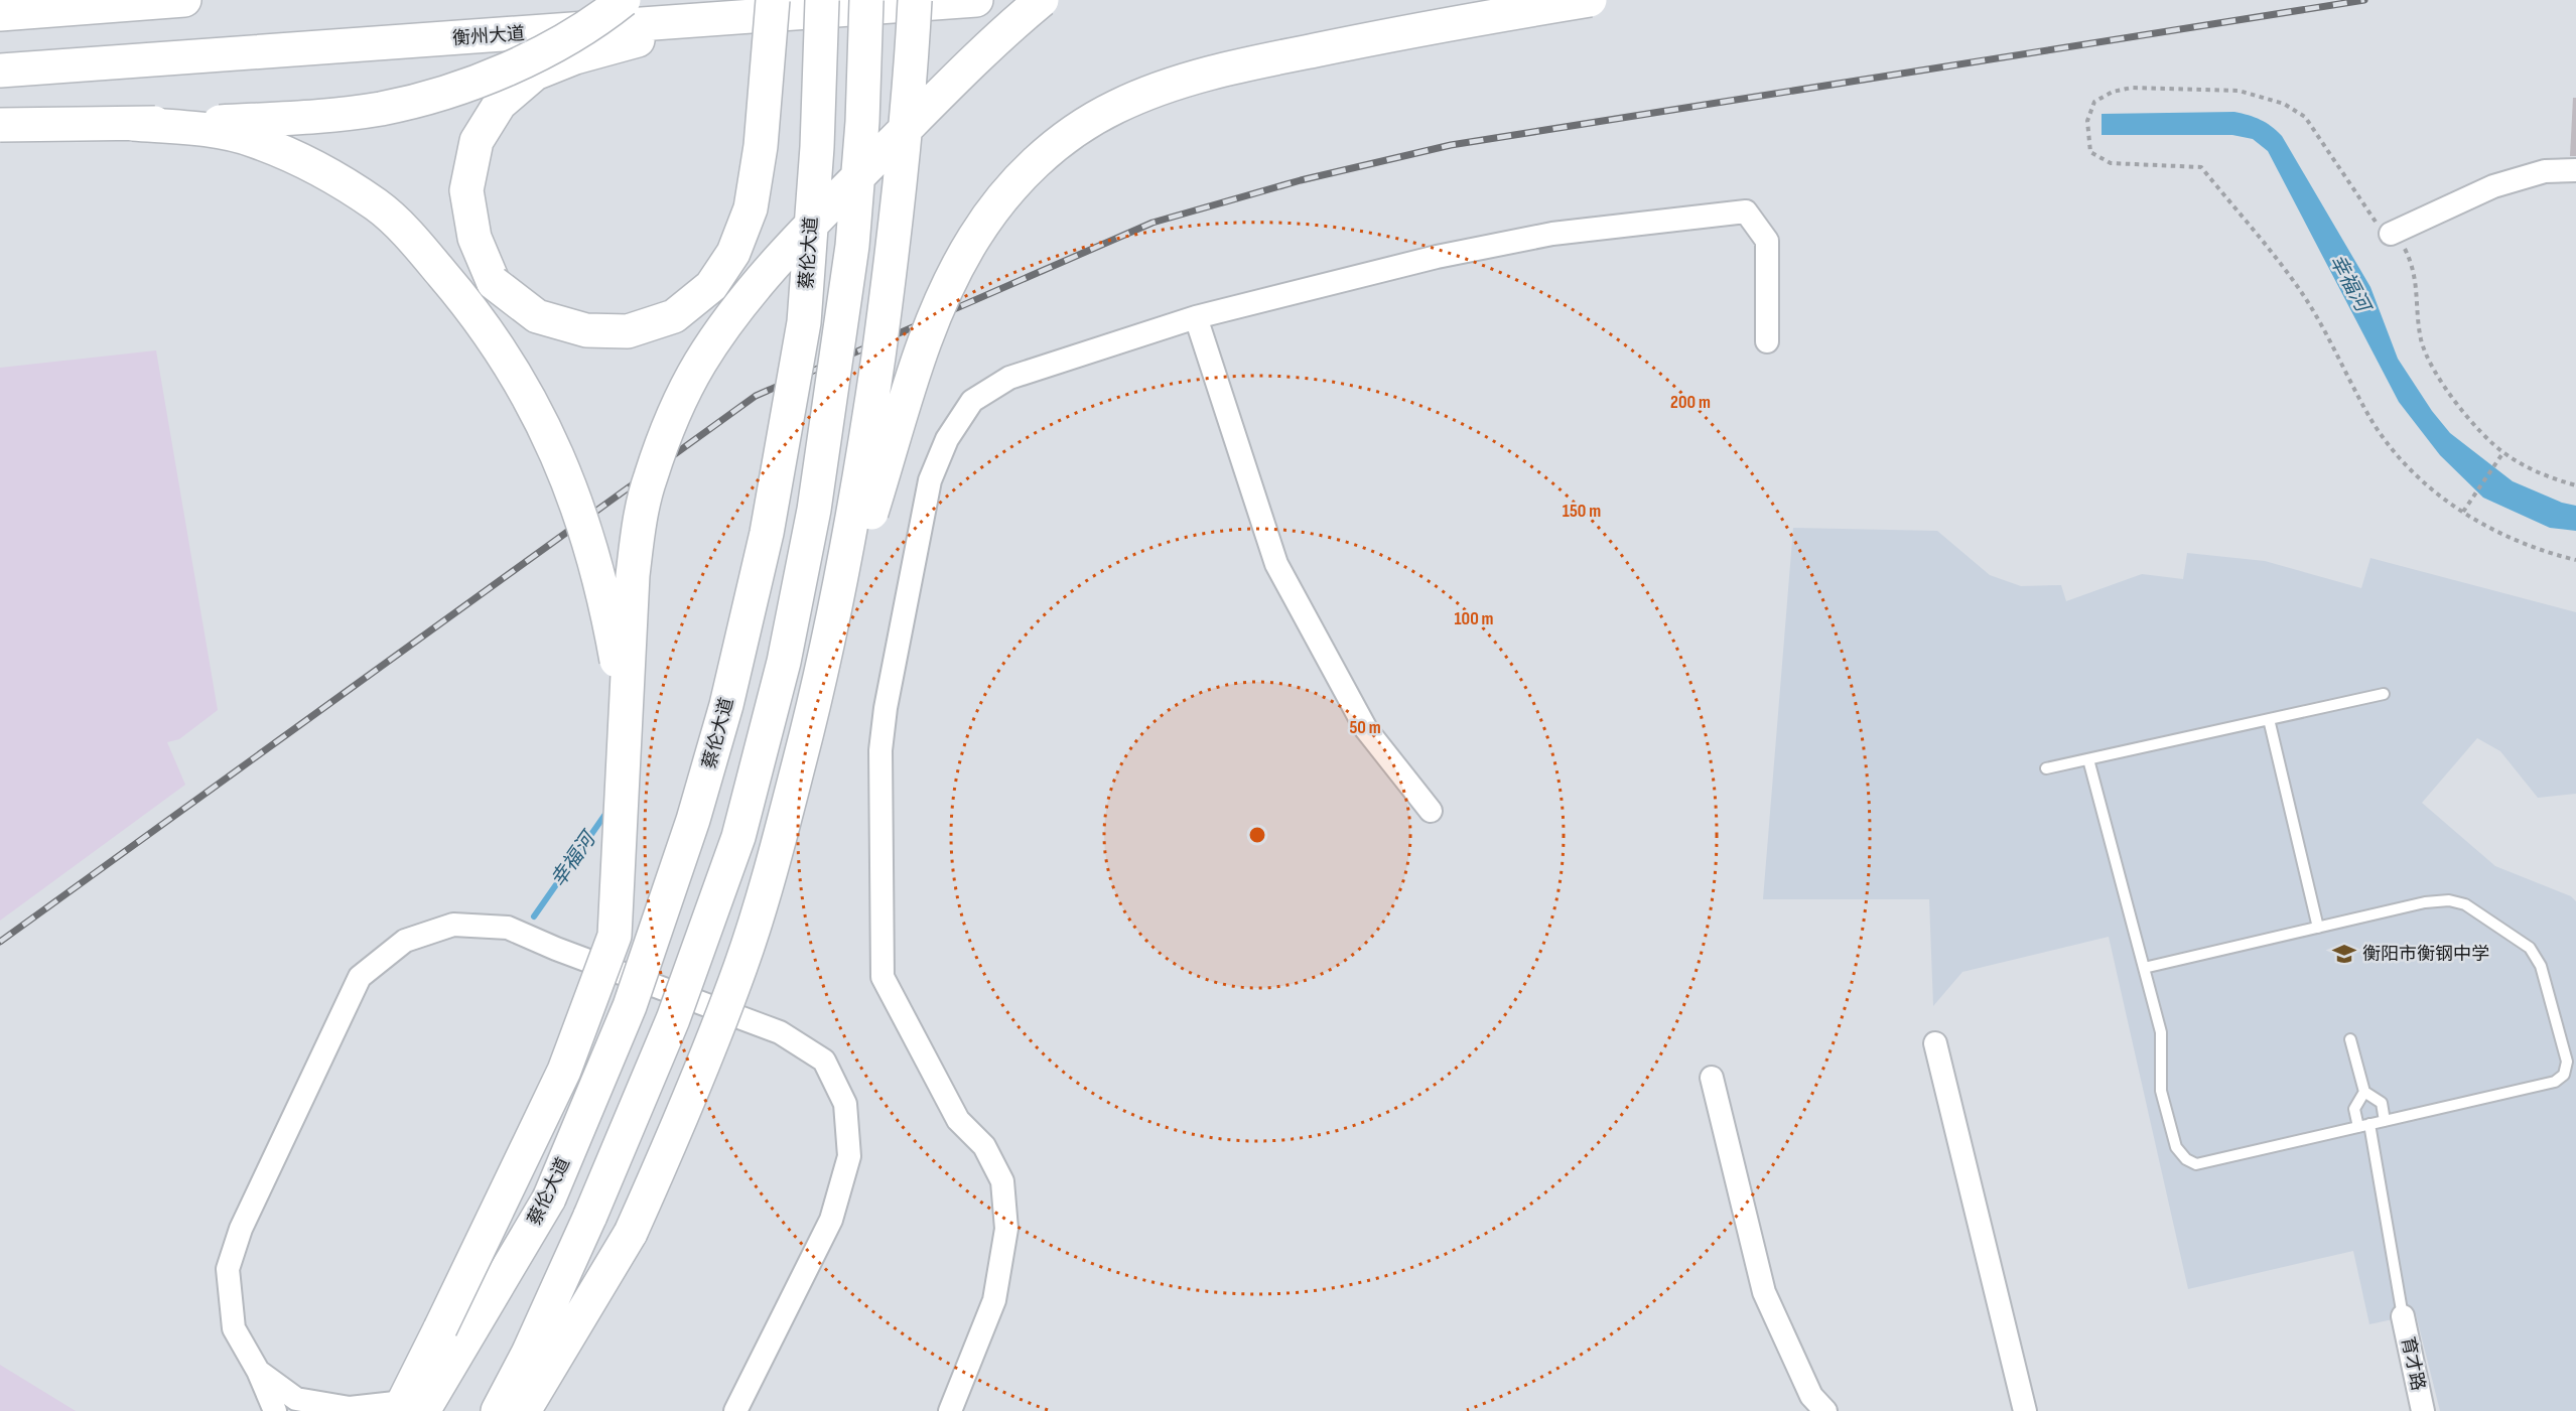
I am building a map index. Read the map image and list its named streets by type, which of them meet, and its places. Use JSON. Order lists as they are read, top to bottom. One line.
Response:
{"streets":{"highway":["衡州大道","蔡伦大道"],"street":["育才路"]},"crossings":[["衡州大道","蔡伦大道"]],"water":["幸福河"],"places":{"school or university":["衡阳市衡钢中学"]},"rings":["200 m","150 m","100 m","50 m"]}
